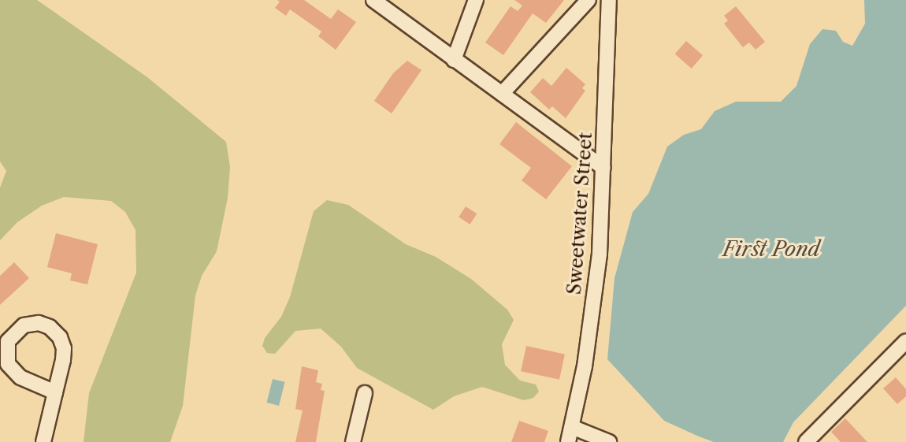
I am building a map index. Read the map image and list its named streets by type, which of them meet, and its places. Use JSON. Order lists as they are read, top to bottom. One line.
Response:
{"streets":{"street":["Sweetwater Street"]},"water":["First Pond"]}
